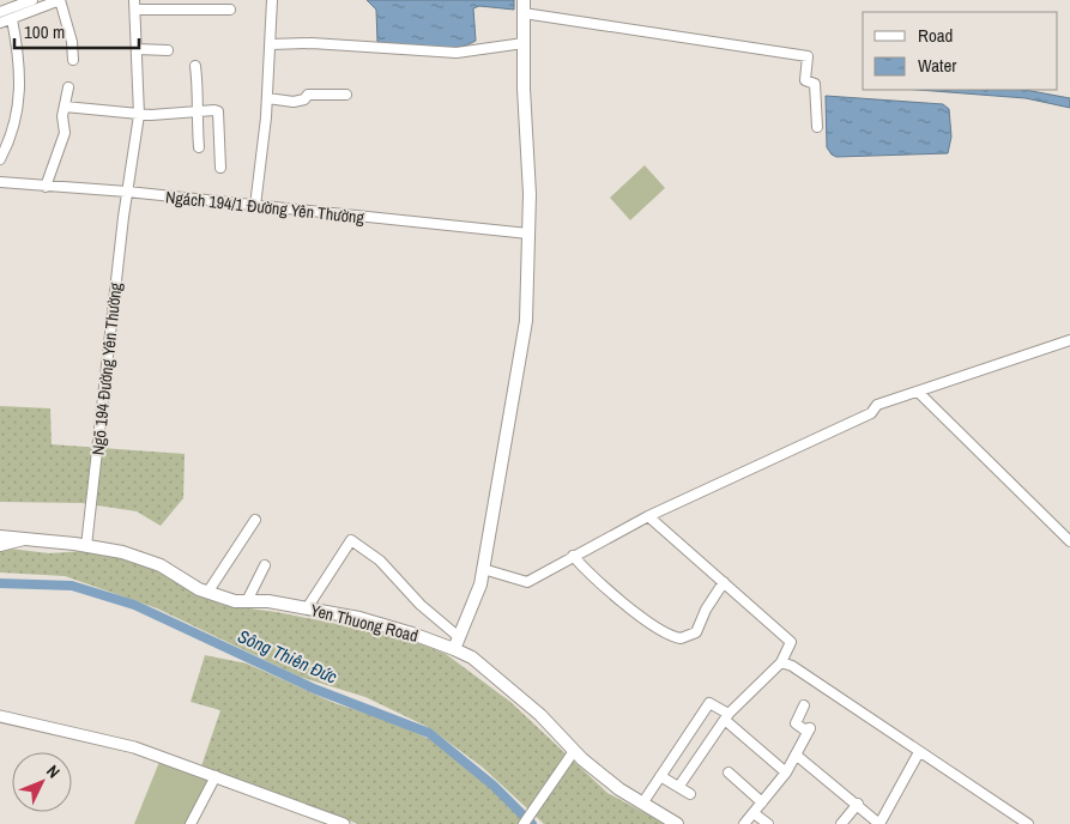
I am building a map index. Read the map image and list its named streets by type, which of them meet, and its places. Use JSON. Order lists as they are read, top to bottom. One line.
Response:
{"streets":{"main road":["Yen Thuong Road"],"street":["Ngách 194/1 Đường Yên Thường","Ngõ 194 Đường Yên Thường"]},"crossings":[["Ngách 194/1 Đường Yên Thường","Ngõ 194 Đường Yên Thường"],["Ngõ 194 Đường Yên Thường","Yen Thuong Road"]],"water":["Sông Thiên Đức"],"legend":["Road","Water"],"scale_bar":"100 m","north":"top right"}
